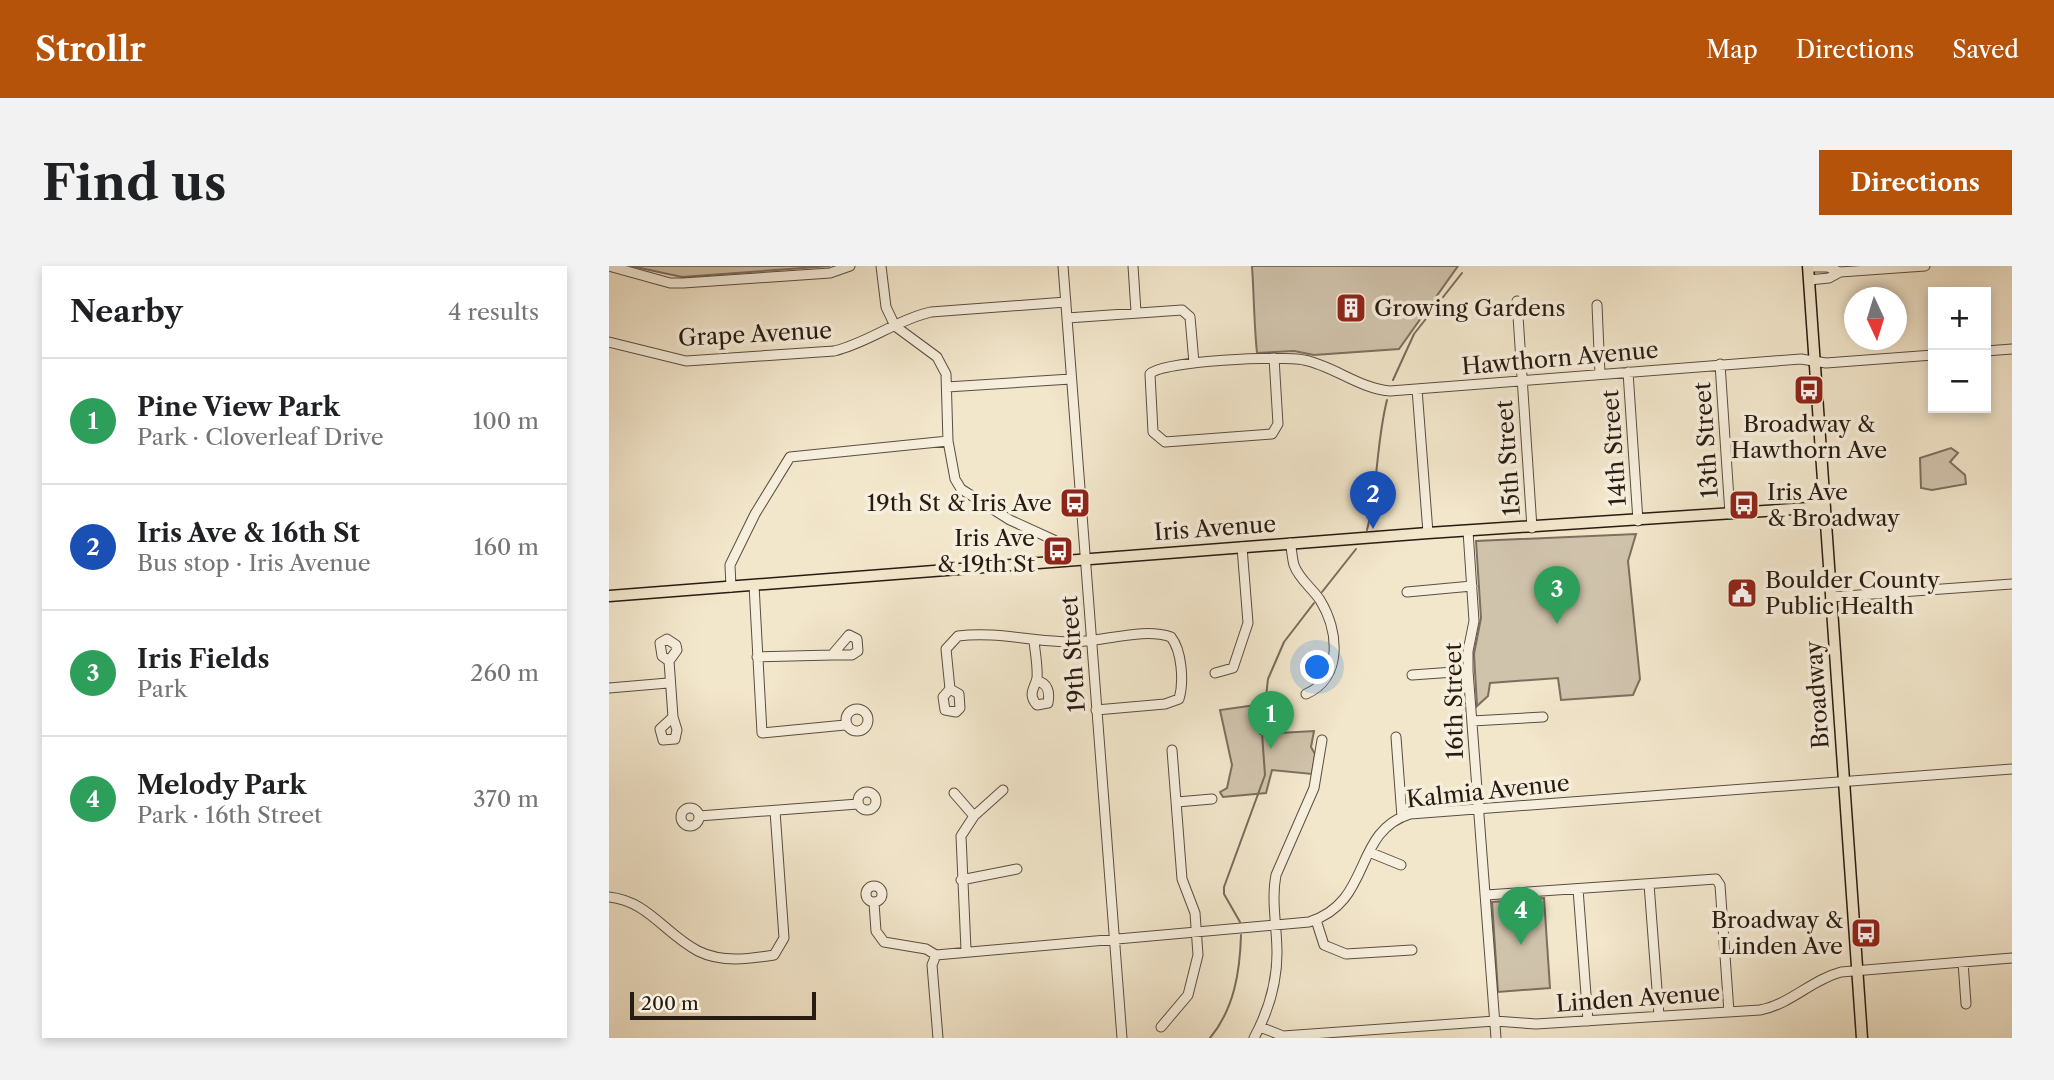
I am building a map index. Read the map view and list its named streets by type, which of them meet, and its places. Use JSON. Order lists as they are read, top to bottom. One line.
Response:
{"streets":{"main road":["Iris Avenue","Broadway"],"street":["Grape Avenue","Hawthorn Avenue","13th Street","14th Street","15th Street","19th Street","16th Street","Kalmia Avenue","Linden Avenue"]},"crossings":[["Grape Avenue","19th Street"],["Hawthorn Avenue","13th Street"],["Hawthorn Avenue","14th Street"],["Hawthorn Avenue","15th Street"],["Hawthorn Avenue","Broadway"],["13th Street","Iris Avenue"],["14th Street","Iris Avenue"],["15th Street","Iris Avenue"],["Iris Avenue","19th Street"],["Iris Avenue","Broadway"],["Iris Avenue","16th Street"],["19th Street","Kalmia Avenue"],["Broadway","Kalmia Avenue"],["Broadway","Linden Avenue"],["16th Street","Kalmia Avenue"],["16th Street","Linden Avenue"]],"places":{"building":["Growing Gardens"],"bus stop":["Broadway & Hawthorn Ave","19th St & Iris Ave","Iris Ave & Broadway","Iris Ave & 19th St","Broadway & Linden Ave"],"public building":["Boulder County Public Health"]},"scale_bar":"200 m","north":"bottom","page":{"header":"Strollr","nav":["Map","Directions","Saved"],"buttons":"Directions","title":"Find us","heading":["Nearby","4 results"],"map_buttons":["+","−"],"list":[{"mark":"1","name":"Pine View Park","note":"Park · Cloverleaf Drive","value":"100 m"},{"mark":"2","name":"Iris Ave & 16th St","note":"Bus stop · Iris Avenue","value":"160 m"},{"mark":"3","name":"Iris Fields","note":"Park","value":"260 m"},{"mark":"4","name":"Melody Park","note":"Park · 16th Street","value":"370 m"}],"pins":["2","3","1","4"],"scale":"200 m"}}
